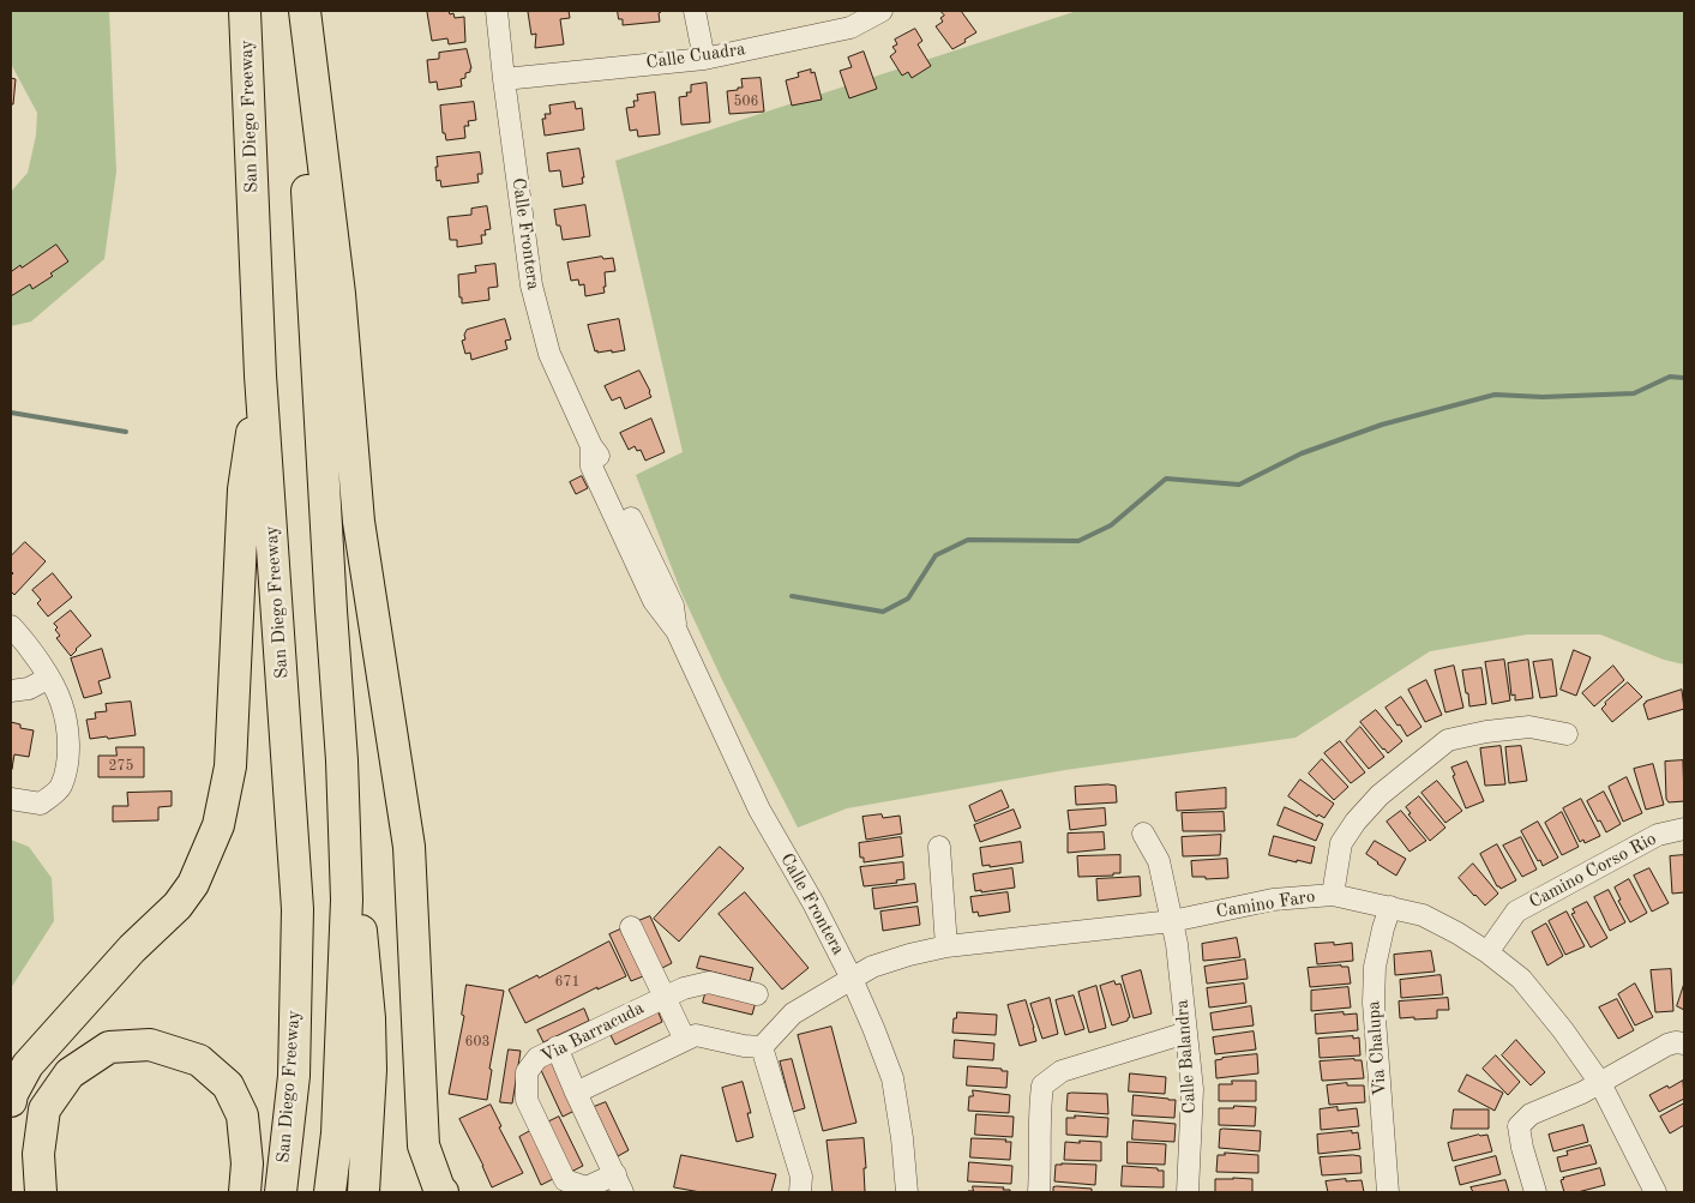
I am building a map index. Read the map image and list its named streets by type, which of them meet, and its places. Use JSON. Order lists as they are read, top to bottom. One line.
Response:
{"streets":{"highway":["San Diego Freeway"],"street":["Calle Cuadra","Calle Frontera","Camino Corso Rio","Camino Faro","Via Barracuda","Via Chalupa","Calle Balandra"]},"crossings":[["Calle Cuadra","Calle Frontera"],["Calle Frontera","Camino Faro"],["Camino Corso Rio","Camino Faro"],["Camino Faro","Via Chalupa"],["Camino Faro","Calle Balandra"]],"house_numbers":["506","275","671","603"]}
